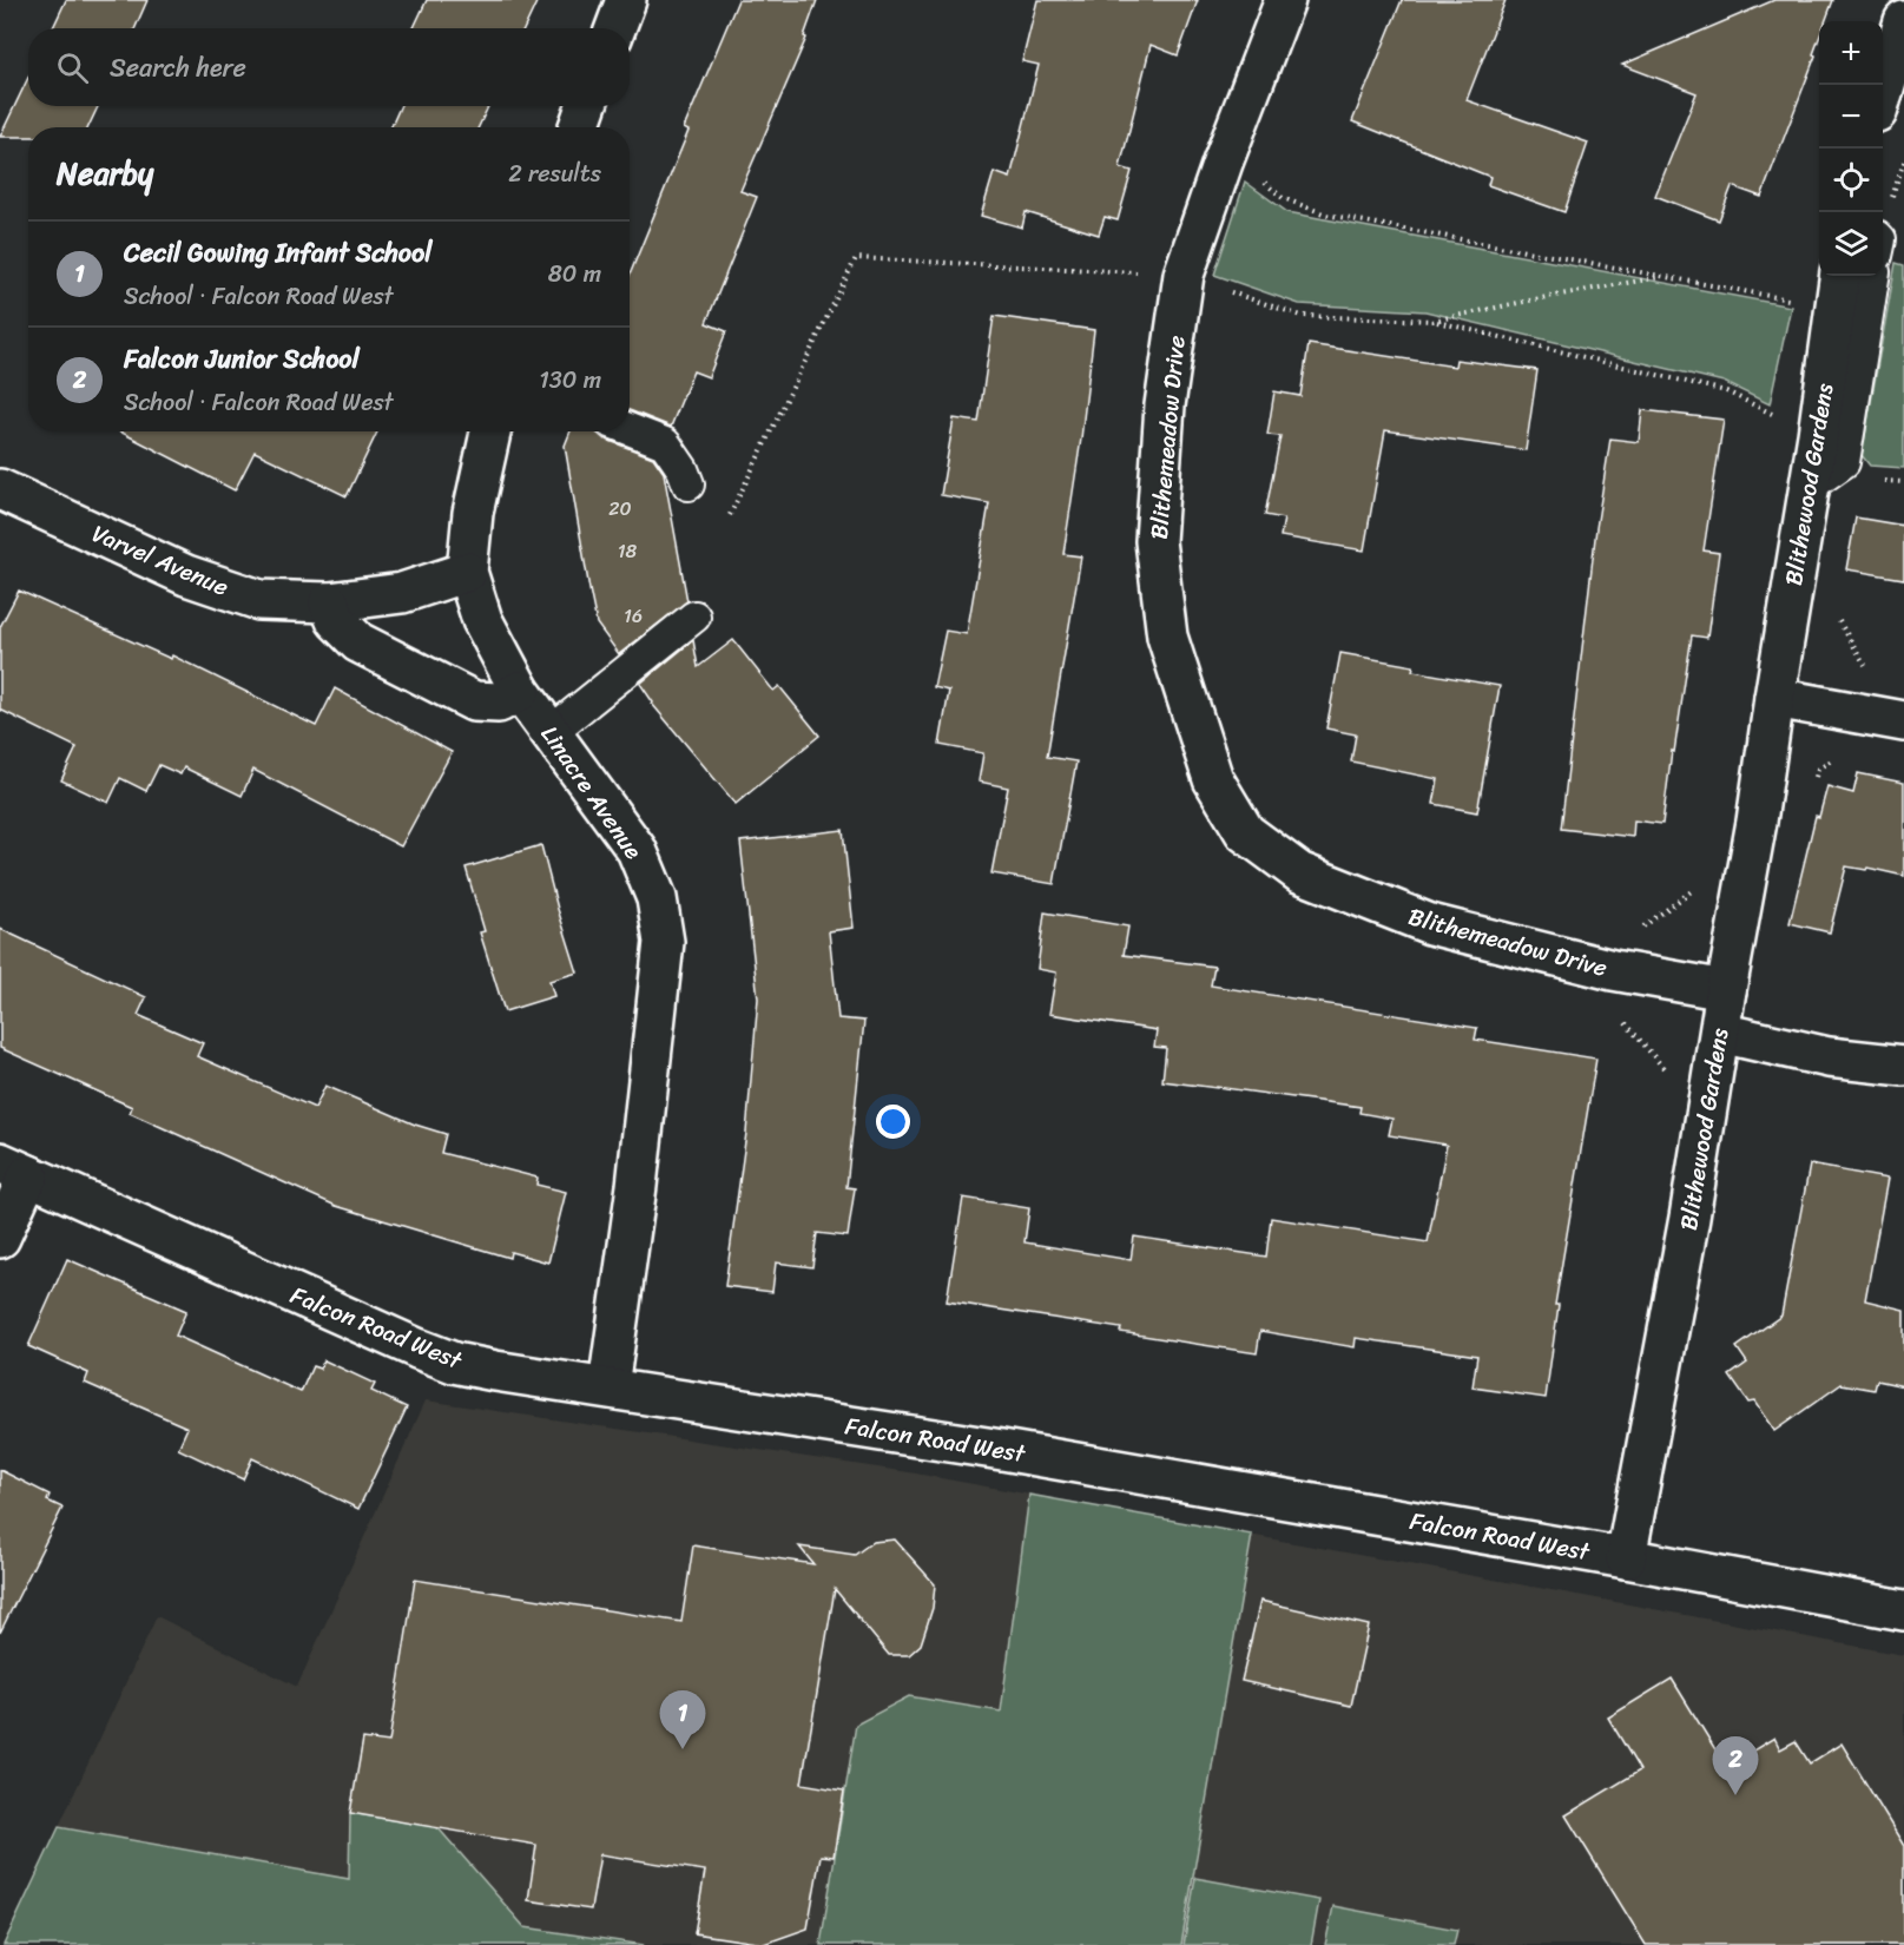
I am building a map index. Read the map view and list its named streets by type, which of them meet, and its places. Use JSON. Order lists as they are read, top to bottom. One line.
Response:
{"streets":{"street":["Blithemeadow Drive","Blithewood Gardens","Varvel Avenue","Linacre Avenue","Falcon Road West"]},"crossings":[["Blithemeadow Drive","Blithewood Gardens"],["Blithewood Gardens","Falcon Road West"],["Varvel Avenue","Linacre Avenue"],["Linacre Avenue","Falcon Road West"]],"house_numbers":["20","18","16"],"page":{"map_buttons":["+","−"],"search":"Search here","heading":["Nearby","2 results"],"list":[{"mark":"1","name":"Cecil Gowing Infant School","note":"School · Falcon Road West","value":"80 m"},{"mark":"2","name":"Falcon Junior School","note":"School · Falcon Road West","value":"130 m"}],"pins":["1","2"]}}
